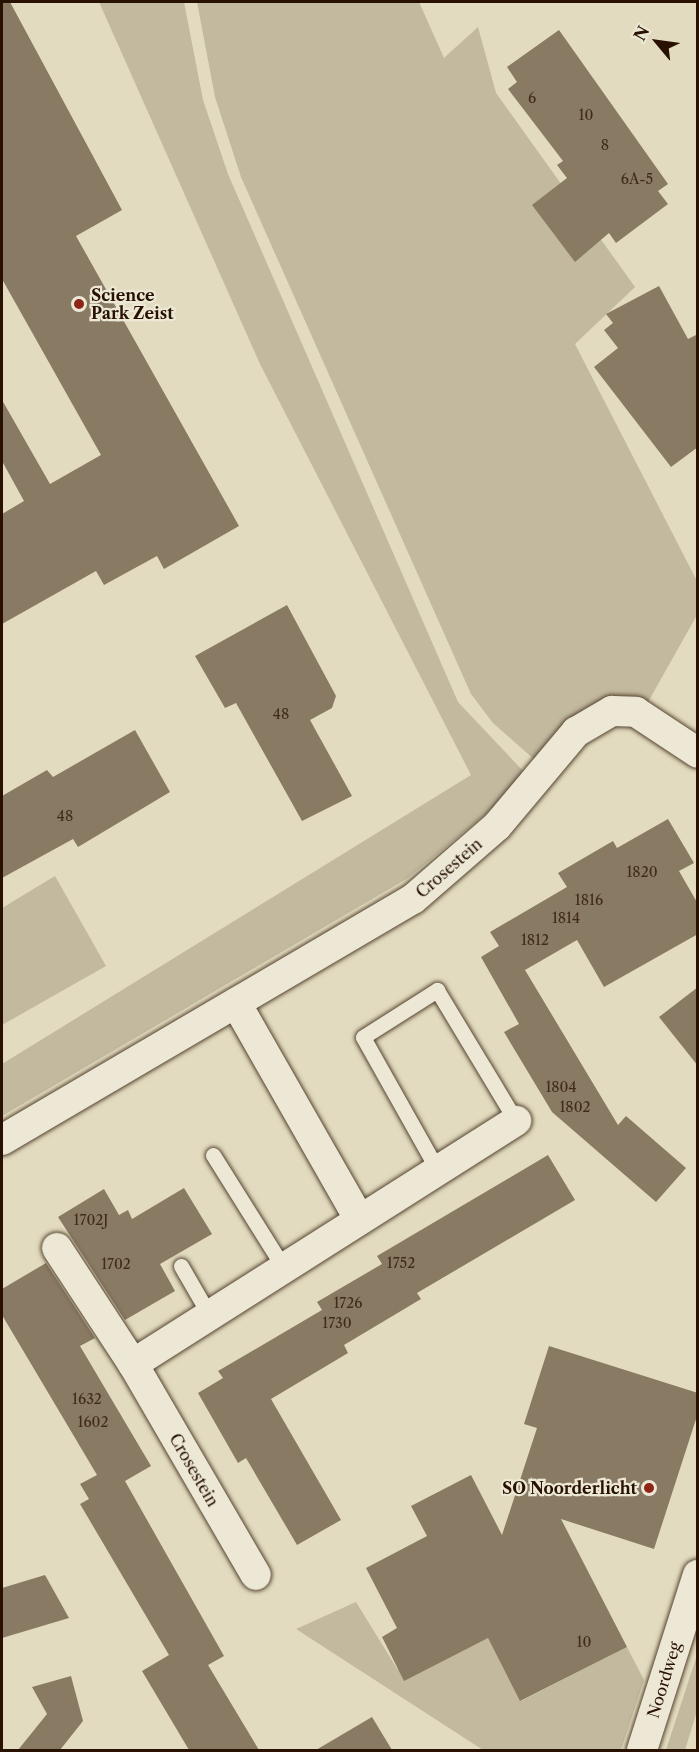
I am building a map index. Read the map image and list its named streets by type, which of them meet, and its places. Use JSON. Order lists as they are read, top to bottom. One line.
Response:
{"streets":{"street":["Crosestein","Noordweg"]},"places":["Science Park Zeist","SO Noorderlicht"],"house_numbers":["6","10","8","6A-5","48","48","1820","1816","1814","1812","1804","1802","1702J","1752","1702","1726","1730","1632","1602","10"],"north":"top left"}
